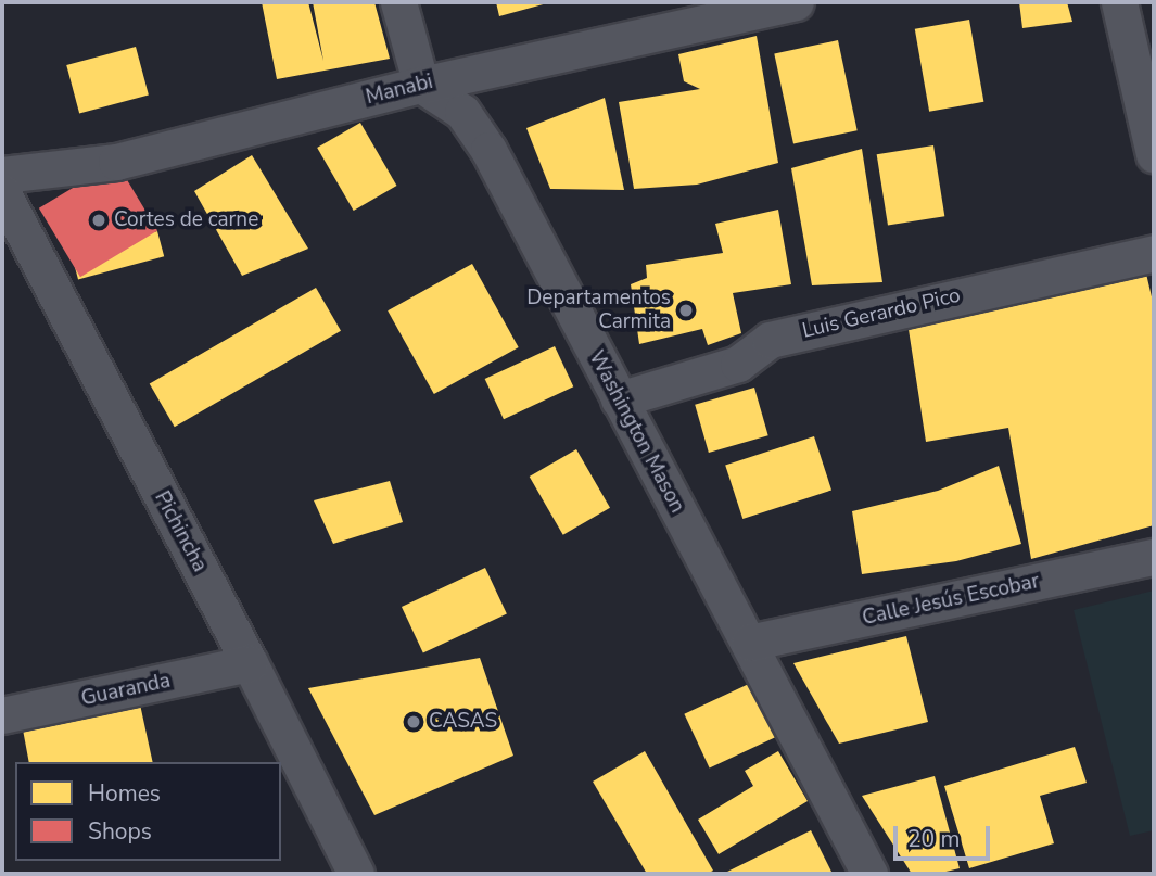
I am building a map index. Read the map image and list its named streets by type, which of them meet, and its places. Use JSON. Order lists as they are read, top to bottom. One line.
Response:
{"streets":{"street":["Manabi","Luis Gerardo Pico","Washington Mason","Pichincha","Calle Jesús Escobar","Guaranda"]},"crossings":[["Manabi","Washington Mason"],["Luis Gerardo Pico","Washington Mason"],["Washington Mason","Calle Jesús Escobar"],["Pichincha","Guaranda"]],"places":["Cortes de carne","Departamentos Carmita","CASAS"],"legend":["Homes","Shops"],"scale_bar":"20 m"}
